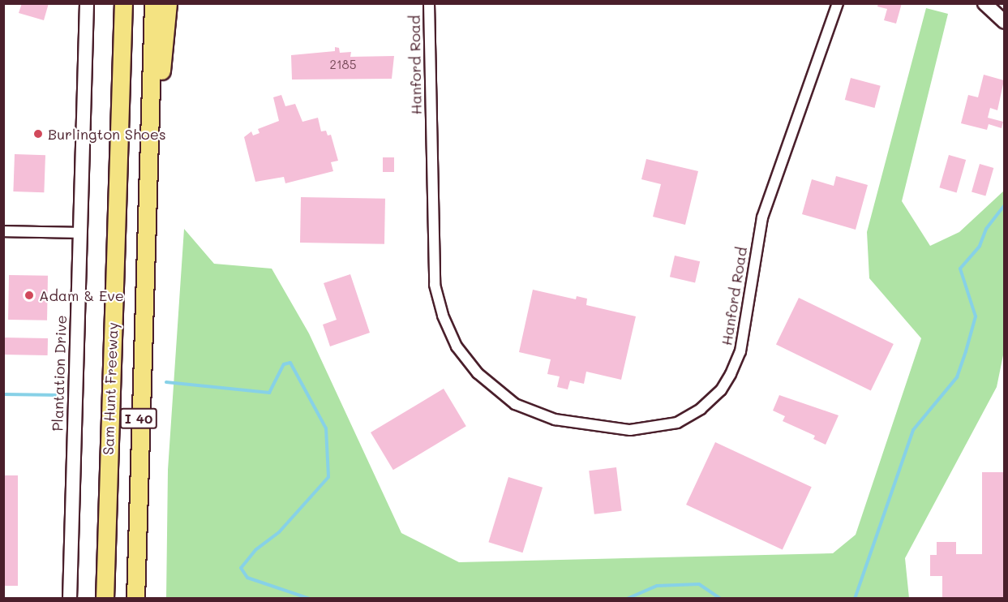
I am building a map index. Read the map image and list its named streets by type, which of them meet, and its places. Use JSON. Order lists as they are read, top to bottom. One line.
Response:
{"streets":{"highway":["Sam Hunt Freeway","I 40"],"street":["Hanford Road","Plantation Drive"]},"places":["Burlington Shoes","Adam & Eve"],"house_numbers":["2185"]}
